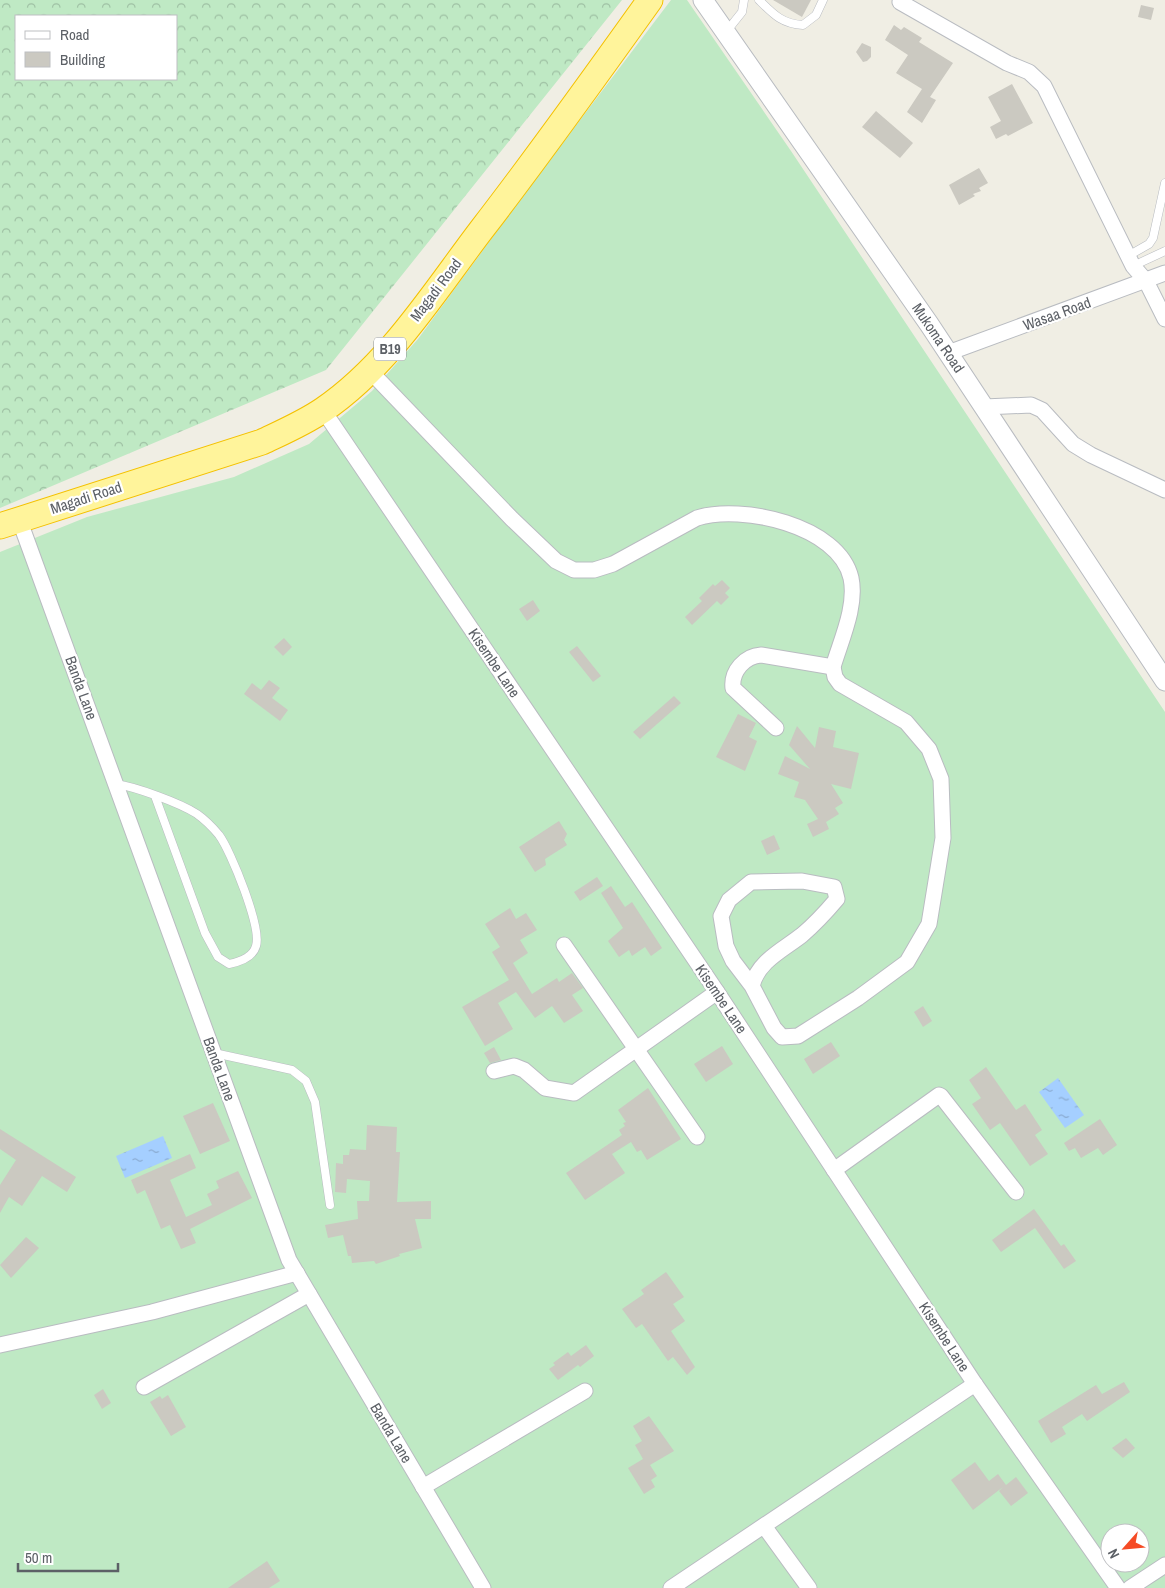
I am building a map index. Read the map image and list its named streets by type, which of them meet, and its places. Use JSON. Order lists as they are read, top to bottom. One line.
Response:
{"streets":{"highway":["Magadi Road","B19"],"street":["Wasaa Road","Mukoma Road","Kisembe Lane","Banda Lane"]},"crossings":[["Magadi Road","Kisembe Lane"],["Magadi Road","Banda Lane"],["Wasaa Road","Mukoma Road"]],"legend":["Road","Building"],"scale_bar":"50 m","north":"bottom left"}
